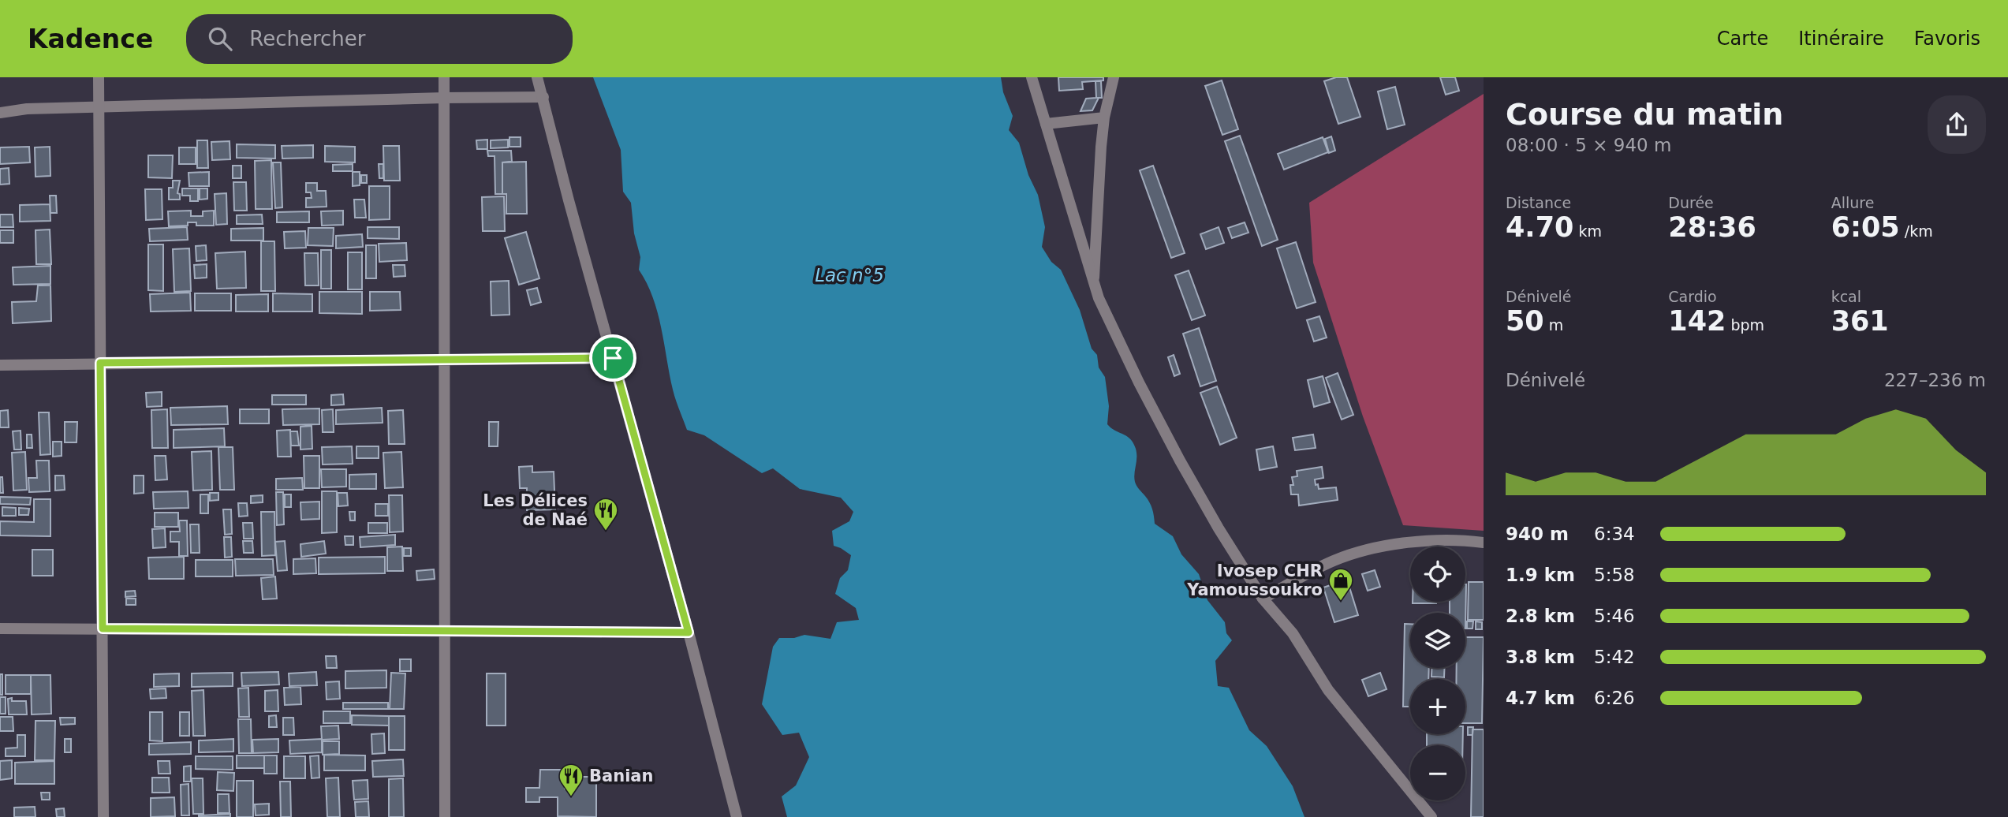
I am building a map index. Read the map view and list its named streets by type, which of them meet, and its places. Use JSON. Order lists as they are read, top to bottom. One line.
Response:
{"water":["Lac n°5"],"places":{"restaurant":["Les Délices de Naé","Banian"],"shop":["Ivosep CHR Yamoussoukro"]},"page":{"header":"Kadence","search":"Rechercher","nav":["Carte","Itinéraire","Favoris"],"heading":["Course du matin","08:00 · 5 × 940 m"],"stats":[["Distance","4.70 km"],["Durée","28:36"],["Allure","6:05 /km"],["Dénivelé","50 m"],["Cardio","142 bpm"],["kcal","361"]],"chart":["Dénivelé","227–236 m"],"list":[{"name":"940 m","note":"6:34"},{"name":"1.9 km","note":"5:58"},{"name":"2.8 km","note":"5:46"},{"name":"3.8 km","note":"5:42"},{"name":"4.7 km","note":"6:26"}],"map_buttons":["+","−"]}}
